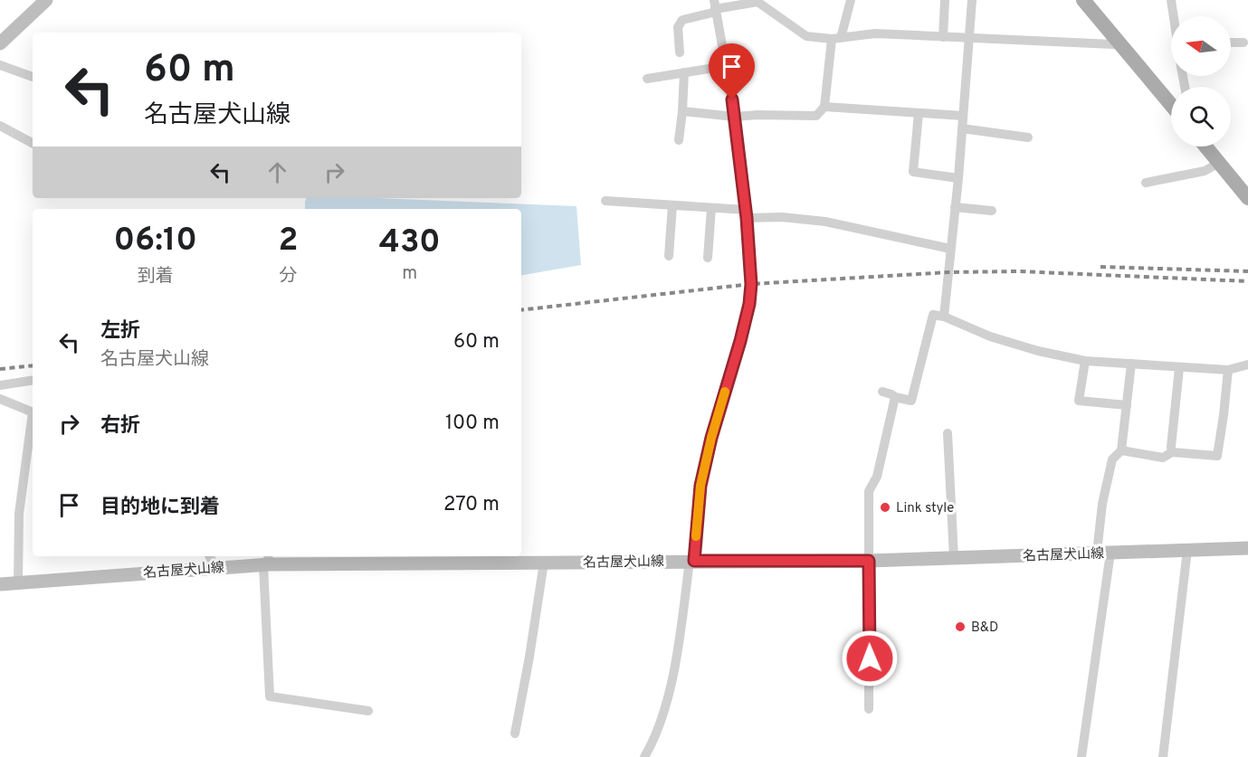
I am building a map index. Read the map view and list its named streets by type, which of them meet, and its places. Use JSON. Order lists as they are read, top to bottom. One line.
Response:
{"streets":{"main road":["名古屋犬山線"]},"places":["Link style","B&D"],"north":"left","page":{"turn":["60 m","名古屋犬山線"],"eta":["06:10","到着","2","分","430","m"],"list":[{"name":"左折","note":"名古屋犬山線","value":"60 m"},{"name":"右折","value":"100 m"},{"name":"目的地に到着","value":"270 m"}]}}
